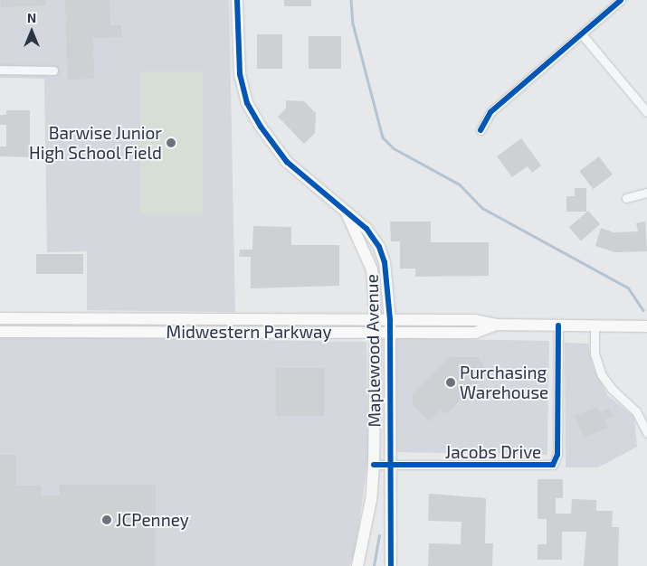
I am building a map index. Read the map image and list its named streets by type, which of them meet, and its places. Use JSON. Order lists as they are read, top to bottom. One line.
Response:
{"streets":{"main road":["Midwestern Parkway","Maplewood Avenue"],"street":["Jacobs Drive"]},"crossings":[["Midwestern Parkway","Maplewood Avenue"],["Midwestern Parkway","Jacobs Drive"],["Maplewood Avenue","Jacobs Drive"]],"places":["Barwise Junior High School Field","Purchasing Warehouse","JCPenney"],"north":"top"}
